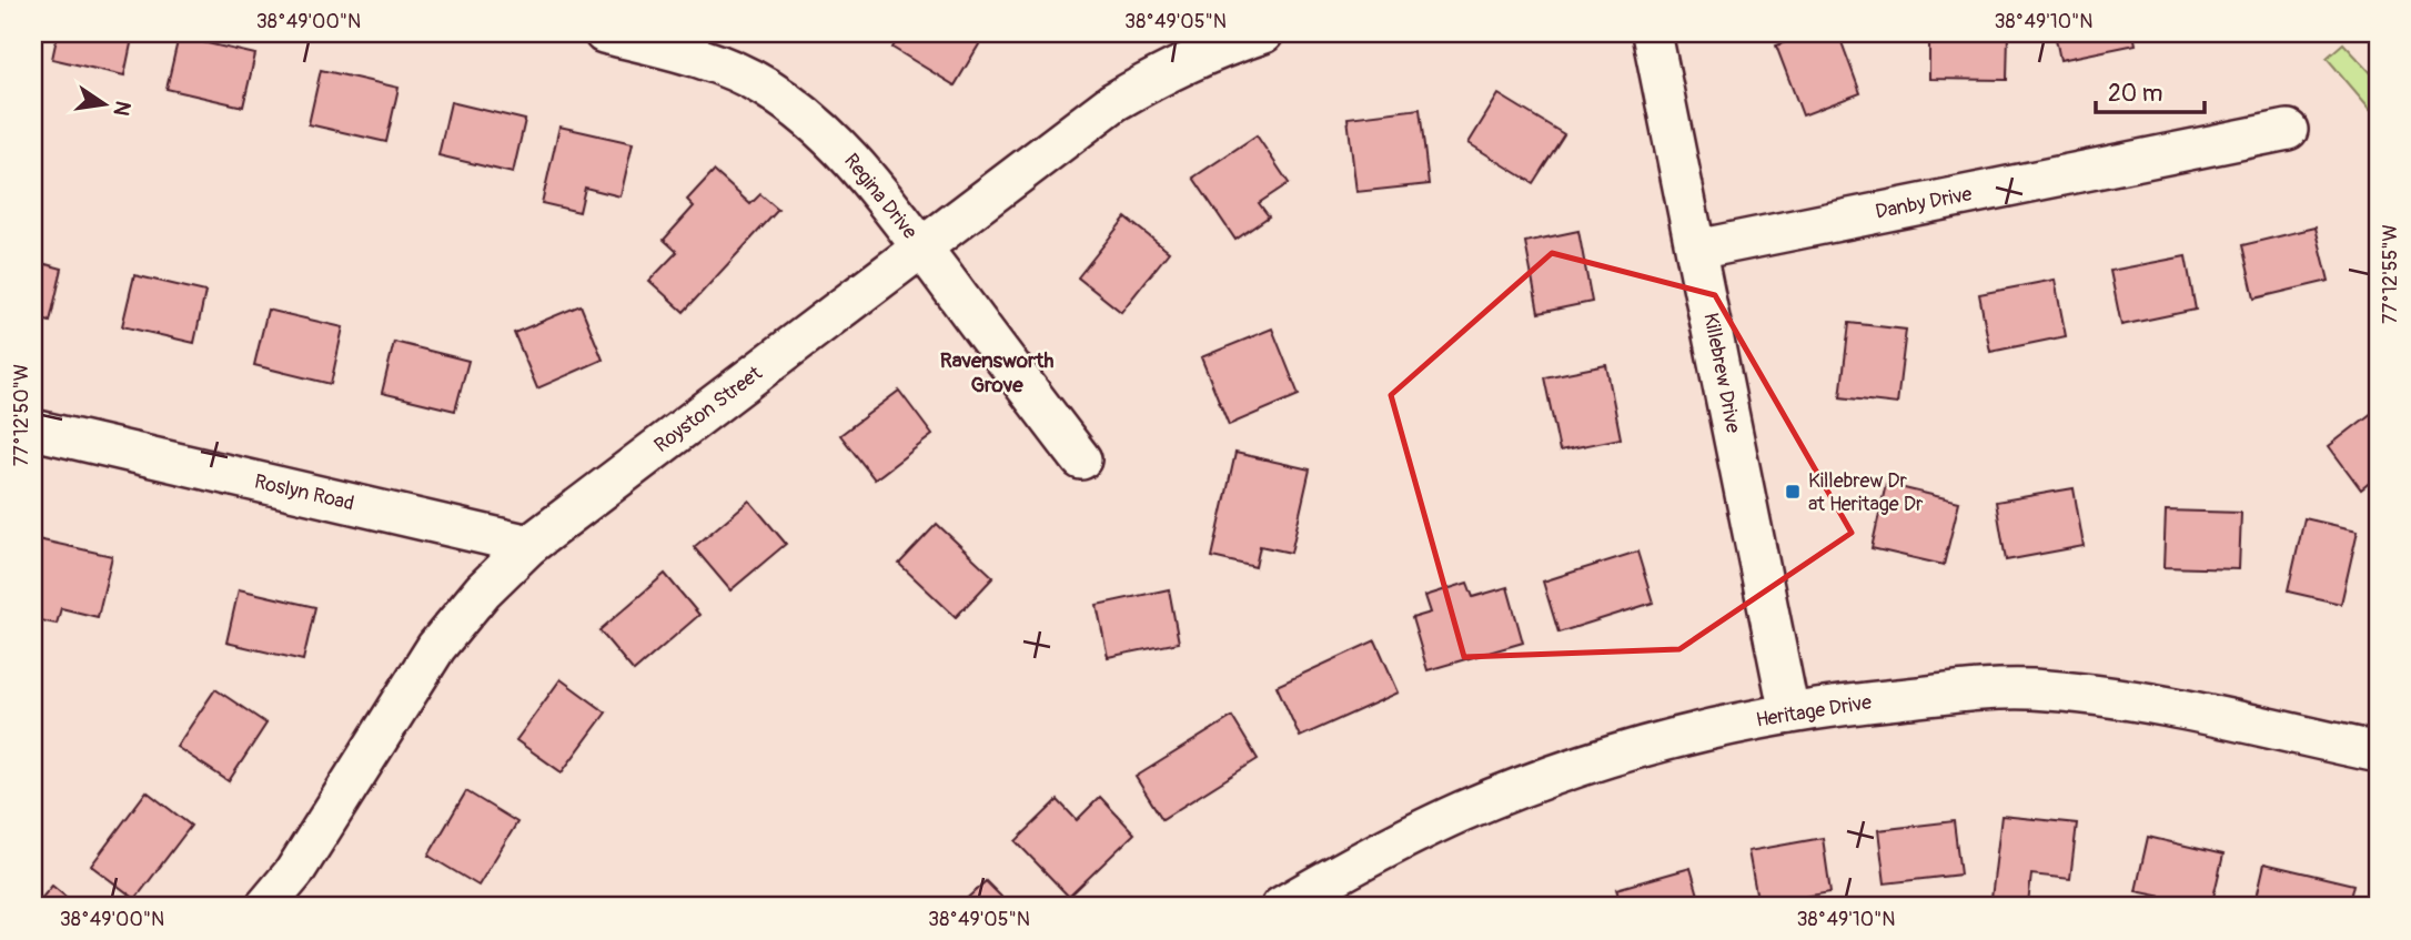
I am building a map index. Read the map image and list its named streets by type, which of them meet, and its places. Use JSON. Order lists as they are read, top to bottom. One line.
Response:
{"streets":{"street":["Regina Drive","Danby Drive","Killebrew Drive","Royston Street","Roslyn Road","Heritage Drive"]},"crossings":[["Regina Drive","Royston Street"],["Danby Drive","Killebrew Drive"],["Killebrew Drive","Heritage Drive"],["Royston Street","Roslyn Road"]],"districts":["Ravensworth Grove"],"places":{"transit":["Killebrew Dr at Heritage Dr"]},"scale_bar":"20 m","north":"right","coordinates":["38°49'00\"N","38°49'05\"N","38°49'10\"N","77°12'55\"W","77°12'50\"W"]}
